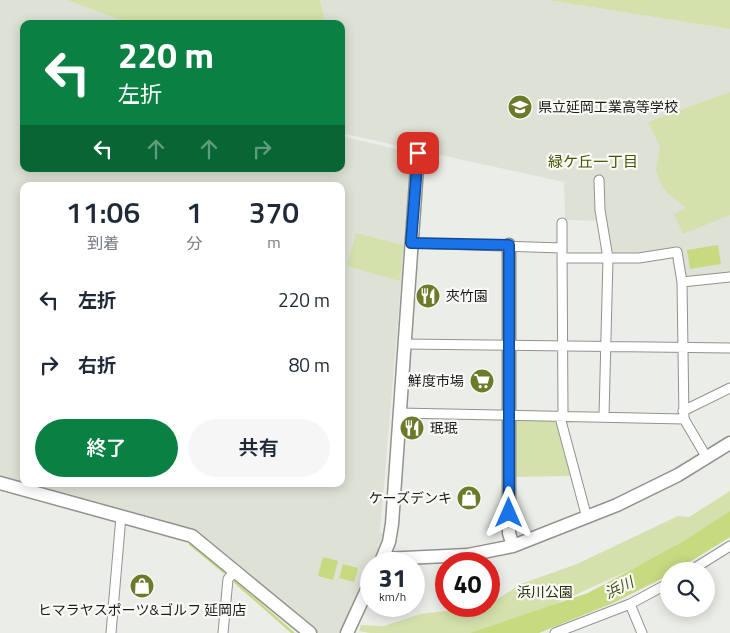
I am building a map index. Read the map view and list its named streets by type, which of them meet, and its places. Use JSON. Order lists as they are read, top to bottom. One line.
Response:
{"districts":["緑ケ丘一丁目"],"water":["浜川"],"parks":["浜川公園"],"places":{"school or university":["県立延岡工業高等学校"],"restaurant":["夾竹園","珉珉"],"supermarket":["鮮度市場"],"shop":["ケーズデンキ","ヒマラヤスポーツ&ゴルフ 延岡店"]},"page":{"turn":["220 m","左折"],"eta":["11:06","到着","1","分","370","m"],"list":[{"name":"左折","value":"220 m"},{"name":"右折","value":"80 m"}],"buttons":["終了","共有"],"speed":"31 km/h","limit":"40"}}
